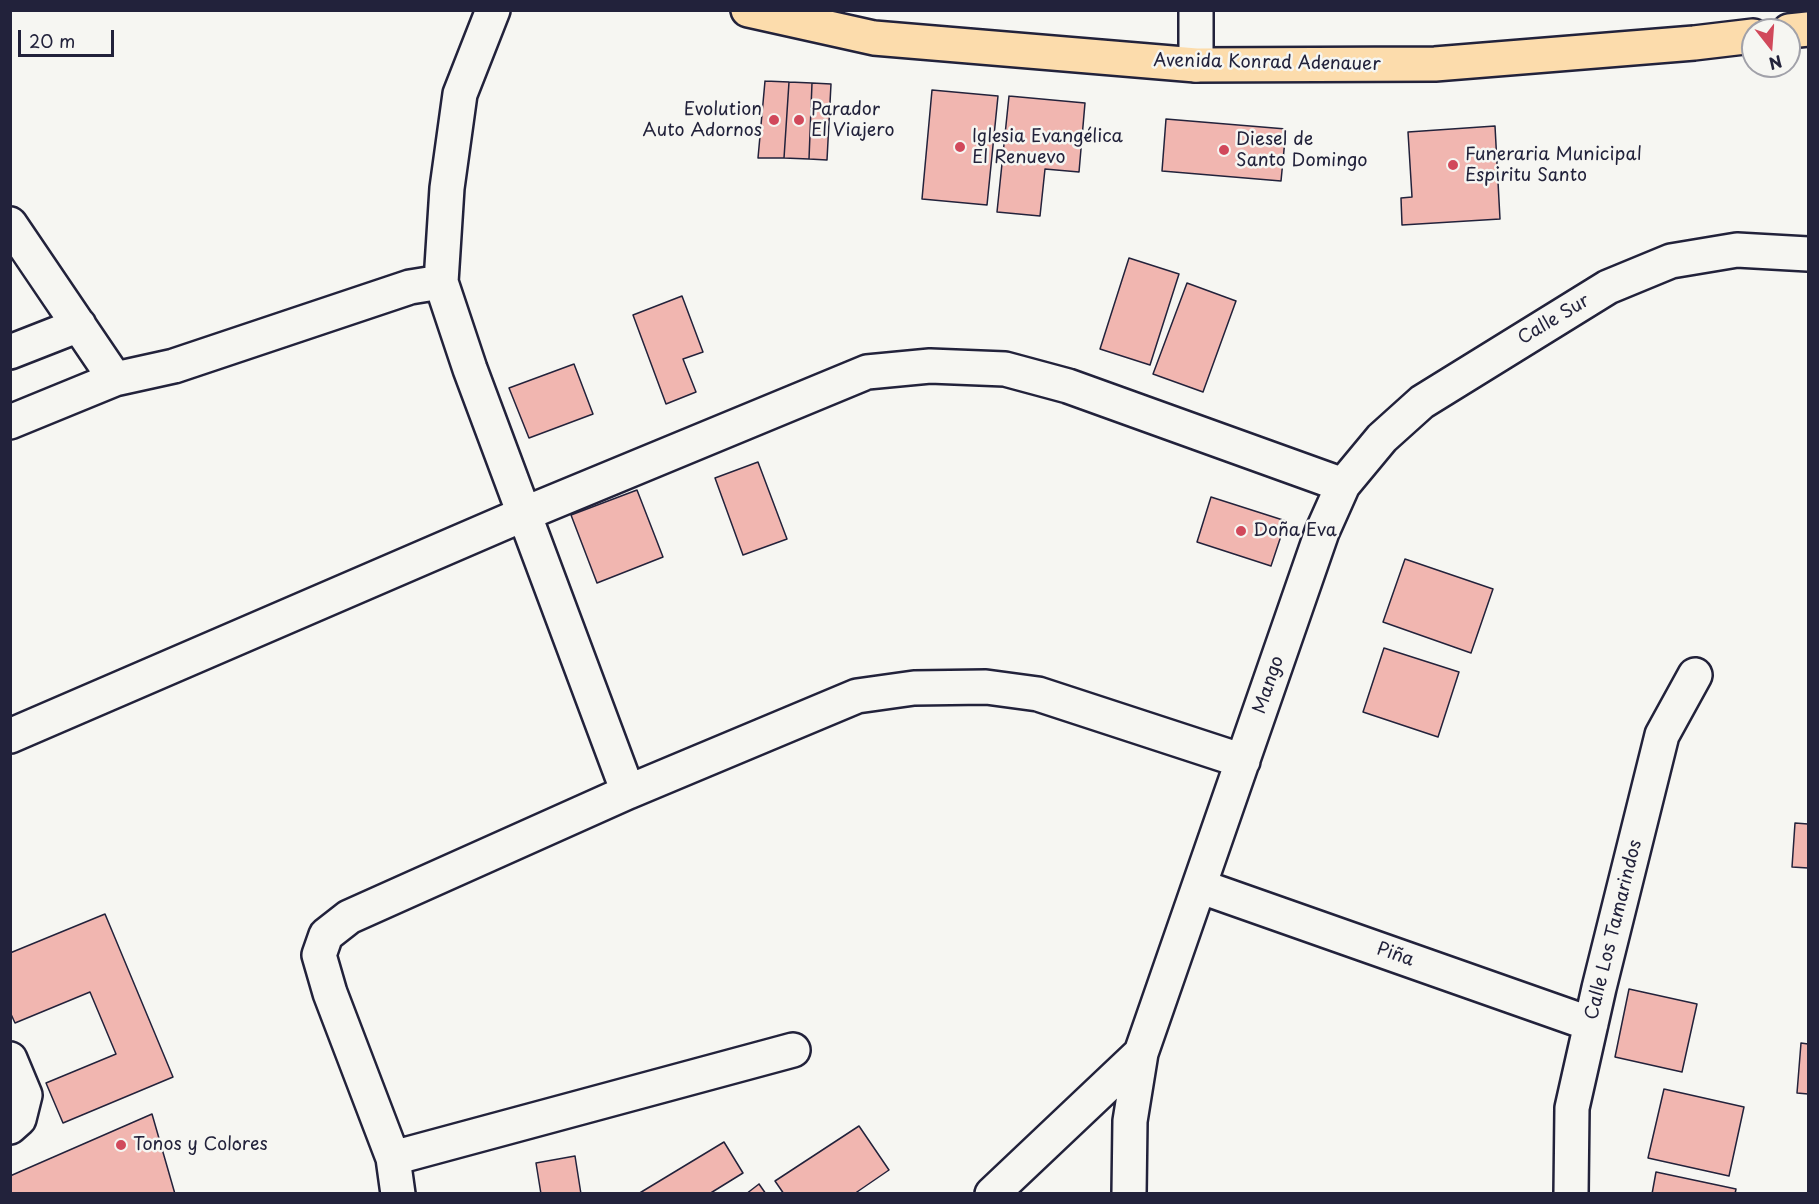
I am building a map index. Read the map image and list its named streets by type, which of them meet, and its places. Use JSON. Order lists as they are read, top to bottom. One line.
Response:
{"streets":{"main road":["Avenida Konrad Adenauer"],"street":["Calle Sur","Mango","Calle Los Tamarindos","Piña"]},"crossings":[["Calle Sur","Mango"],["Mango","Piña"],["Calle Los Tamarindos","Piña"]],"places":["Evolution Auto Adornos","Parador El Viajero","Iglesia Evangélica El Renuevo","Diesel de Santo Domingo","Funeraria Municipal Espiritu Santo","Doña Eva","Tonos y Colores"],"scale_bar":"20 m","north":"bottom"}
